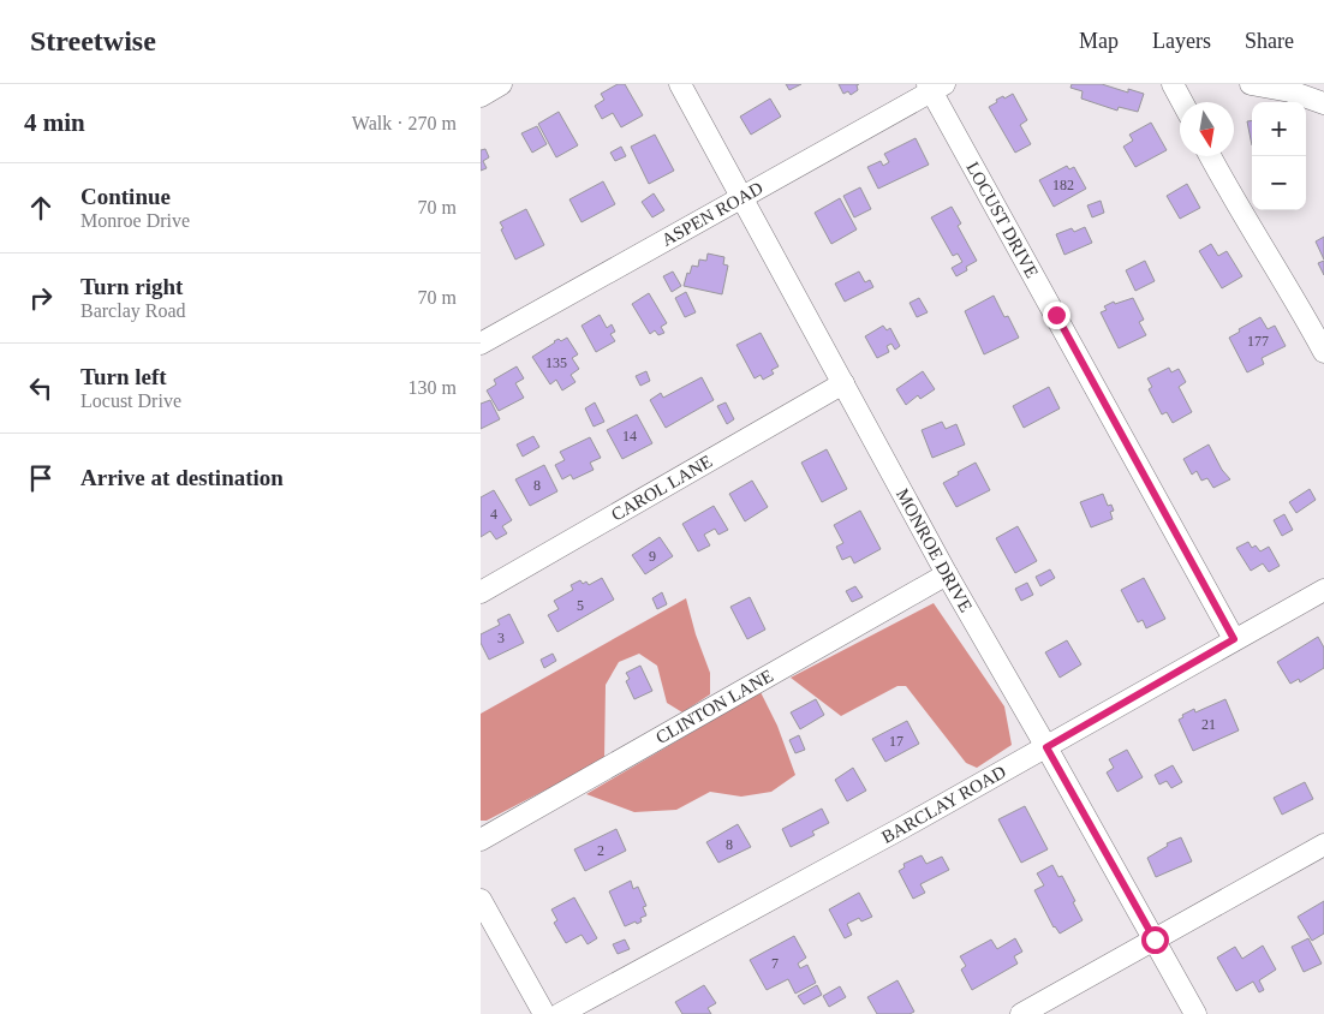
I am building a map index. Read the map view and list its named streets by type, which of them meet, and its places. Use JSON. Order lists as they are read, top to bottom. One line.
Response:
{"streets":{"street":["ASPEN ROAD","LOCUST DRIVE","CAROL LANE","MONROE DRIVE","CLINTON LANE","BARCLAY ROAD"]},"crossings":[["ASPEN ROAD","LOCUST DRIVE"],["ASPEN ROAD","MONROE DRIVE"],["LOCUST DRIVE","BARCLAY ROAD"],["CAROL LANE","MONROE DRIVE"],["MONROE DRIVE","CLINTON LANE"],["MONROE DRIVE","BARCLAY ROAD"]],"house_numbers":["182","177","135","14","8","4","9","5","3","21","17","8","2","7"],"north":"bottom","page":{"header":"Streetwise","nav":["Map","Layers","Share"],"heading":["4 min","Walk · 270 m"],"map_buttons":["+","−"],"list":[["Continue","Monroe Drive","70 m"],["Turn right","Barclay Road","70 m"],["Turn left","Locust Drive","130 m"],"Arrive at destination"]}}
